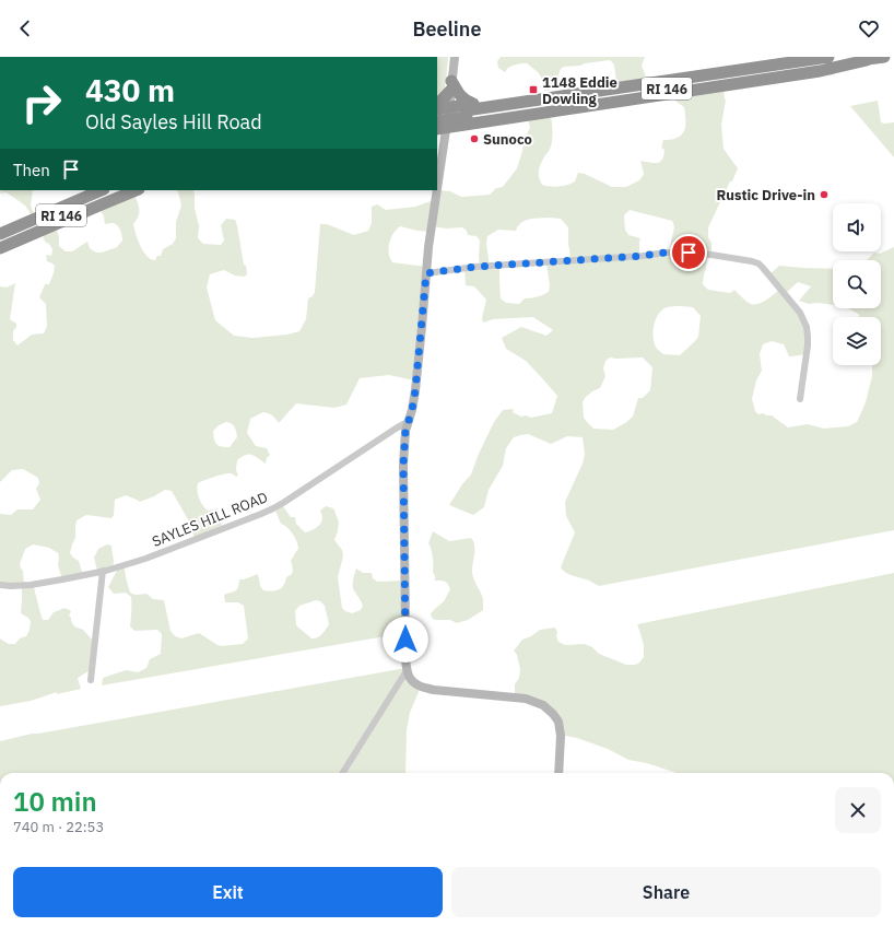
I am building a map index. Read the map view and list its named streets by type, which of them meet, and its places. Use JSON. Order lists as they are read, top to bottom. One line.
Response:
{"streets":{"highway":["RI 146"],"street":["SAYLES HILL ROAD"]},"places":{"transit":["1148 Eddie Dowling"],"other":["Sunoco","Rustic Drive-in"]},"page":{"header":"Beeline","turn":["430 m","Old Sayles Hill Road"],"then":"Then","heading":["10 min","740 m · 22:53"],"buttons":["Exit","Share"]}}
